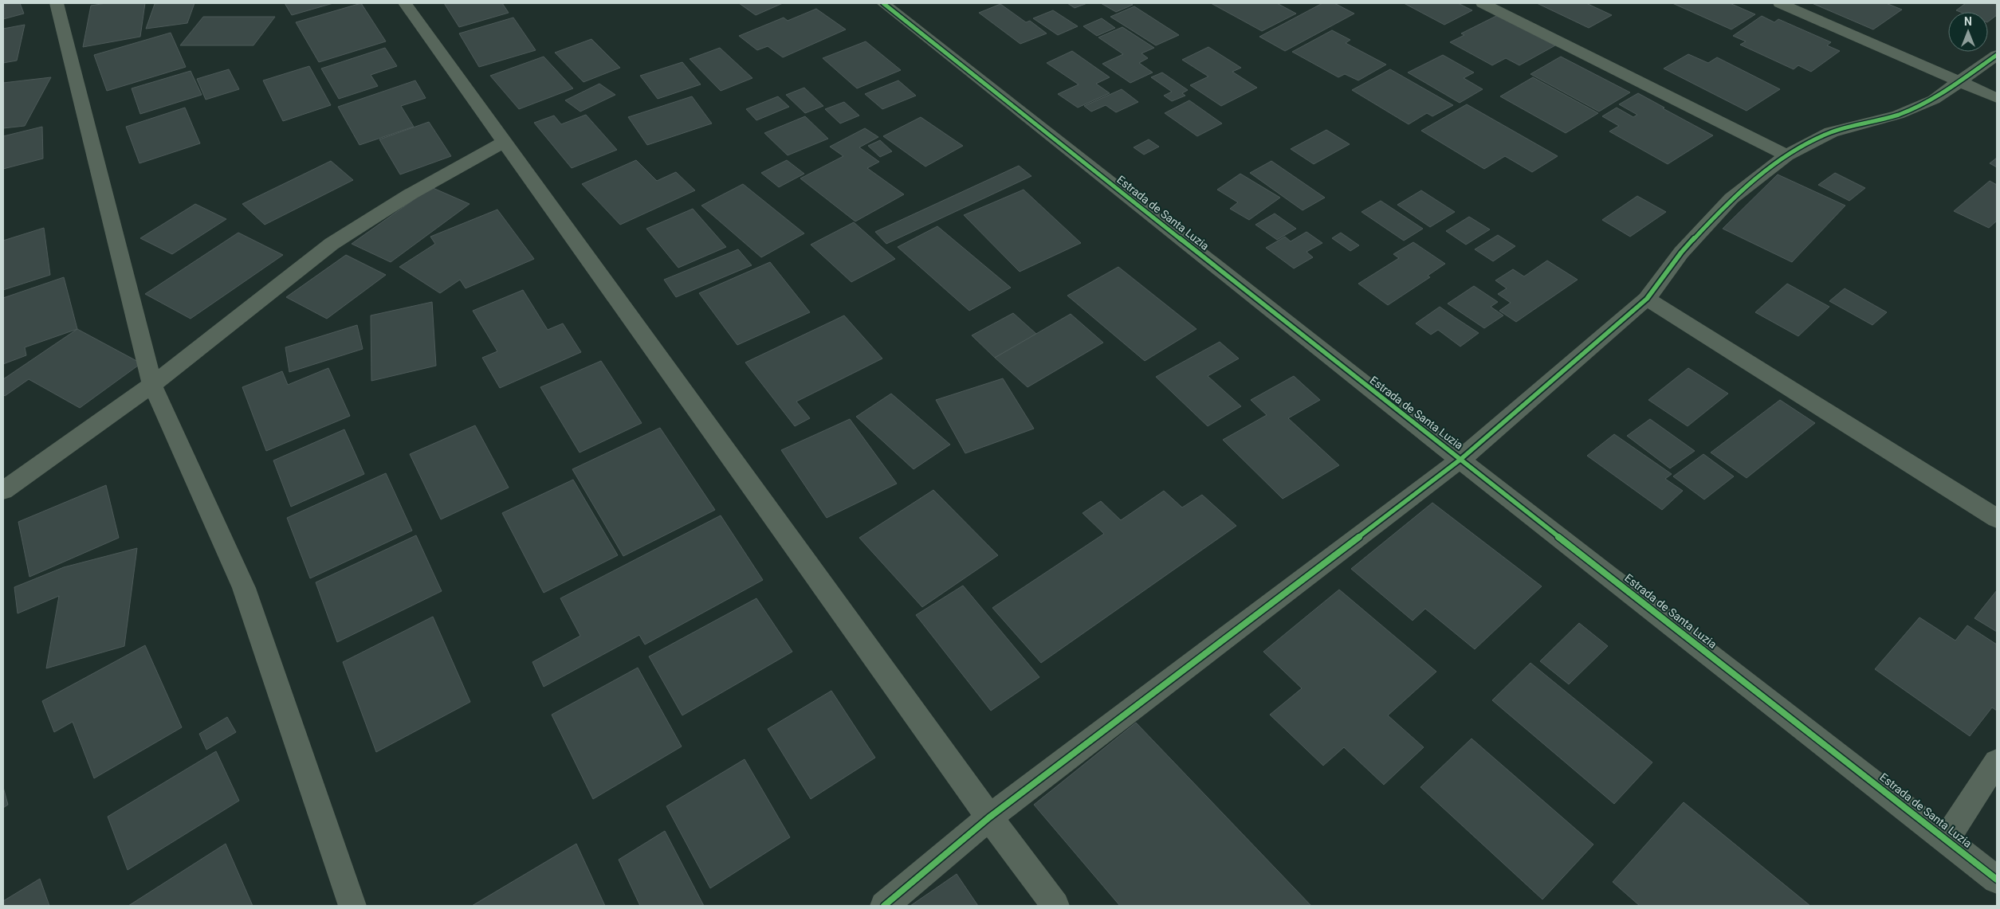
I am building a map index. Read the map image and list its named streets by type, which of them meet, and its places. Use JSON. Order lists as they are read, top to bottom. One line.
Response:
{"streets":{"street":["Estrada de Santa Luzia"]},"north":"top"}
